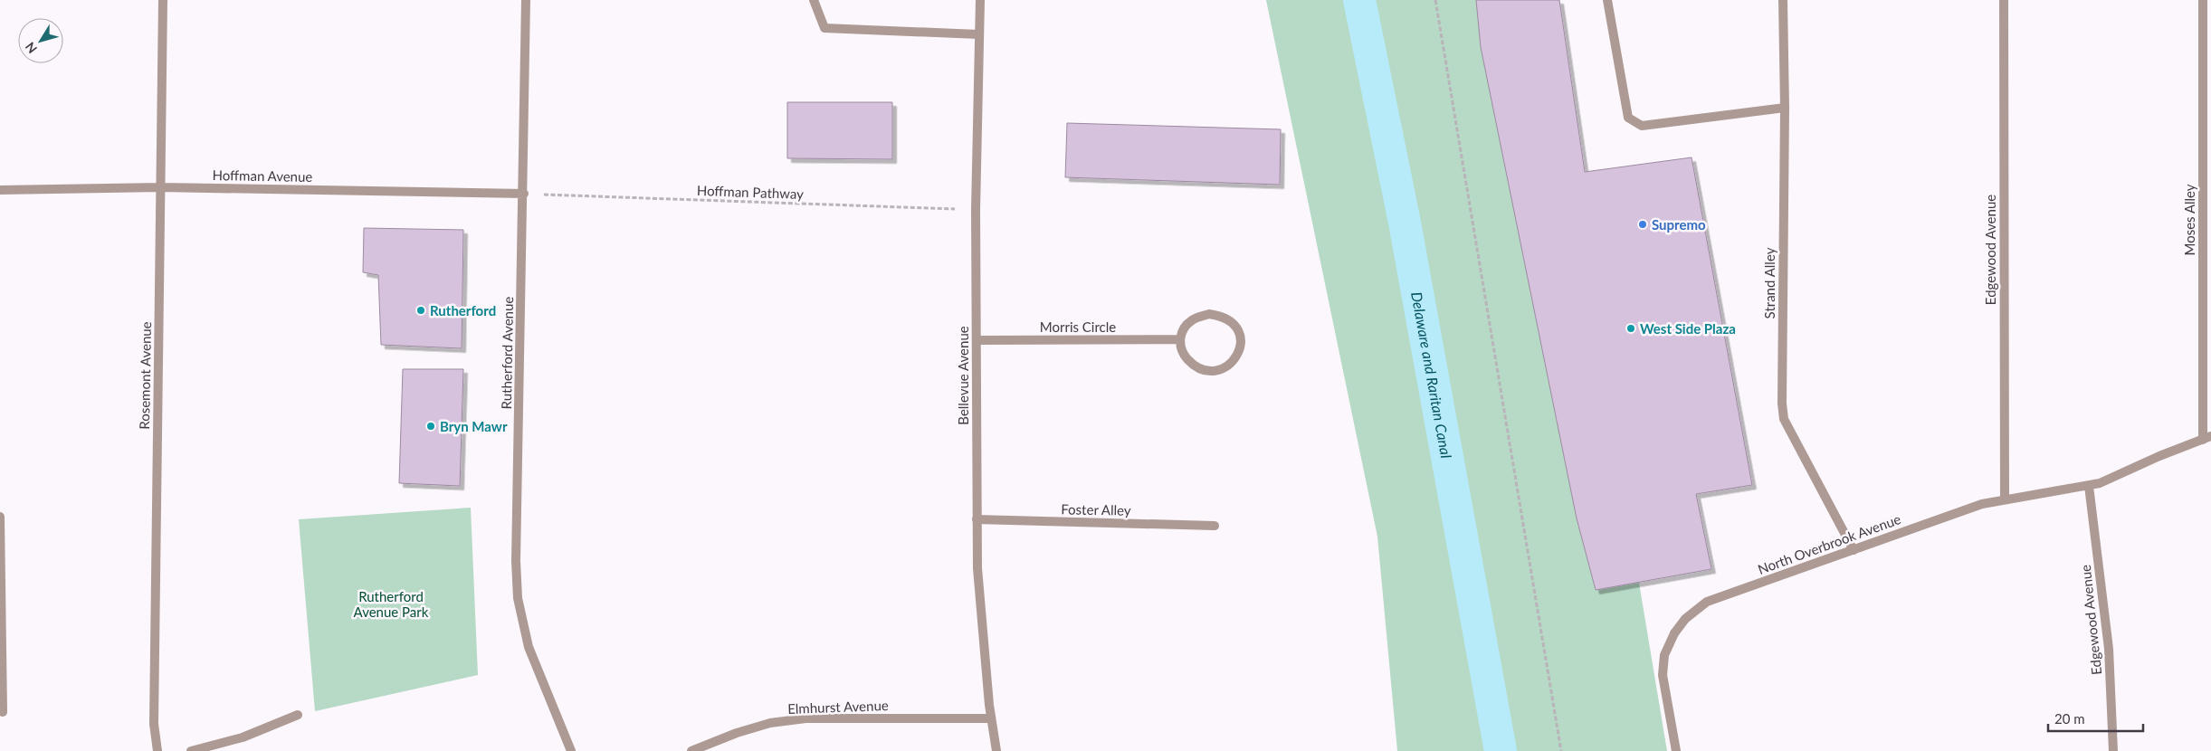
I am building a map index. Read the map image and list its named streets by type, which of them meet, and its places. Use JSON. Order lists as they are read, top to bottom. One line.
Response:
{"streets":{"street":["Hoffman Avenue","Moses Alley","Edgewood Avenue","Strand Alley","Morris Circle","Rutherford Avenue","Rosemont Avenue","Bellevue Avenue","Foster Alley","North Overbrook Avenue","Elmhurst Avenue"],"path":["Hoffman Pathway"]},"crossings":[["Hoffman Avenue","Hoffman Pathway"],["Hoffman Avenue","Rutherford Avenue"],["Hoffman Avenue","Rosemont Avenue"],["Hoffman Pathway","Rutherford Avenue"],["Hoffman Pathway","Bellevue Avenue"],["Edgewood Avenue","North Overbrook Avenue"],["Strand Alley","North Overbrook Avenue"],["Morris Circle","Bellevue Avenue"],["Bellevue Avenue","Foster Alley"],["Bellevue Avenue","Elmhurst Avenue"]],"water":["Delaware and Raritan Canal"],"parks":["Rutherford Avenue Park"],"places":["Supremo","Rutherford","West Side Plaza","Bryn Mawr"],"scale_bar":"20 m","north":"bottom left"}
